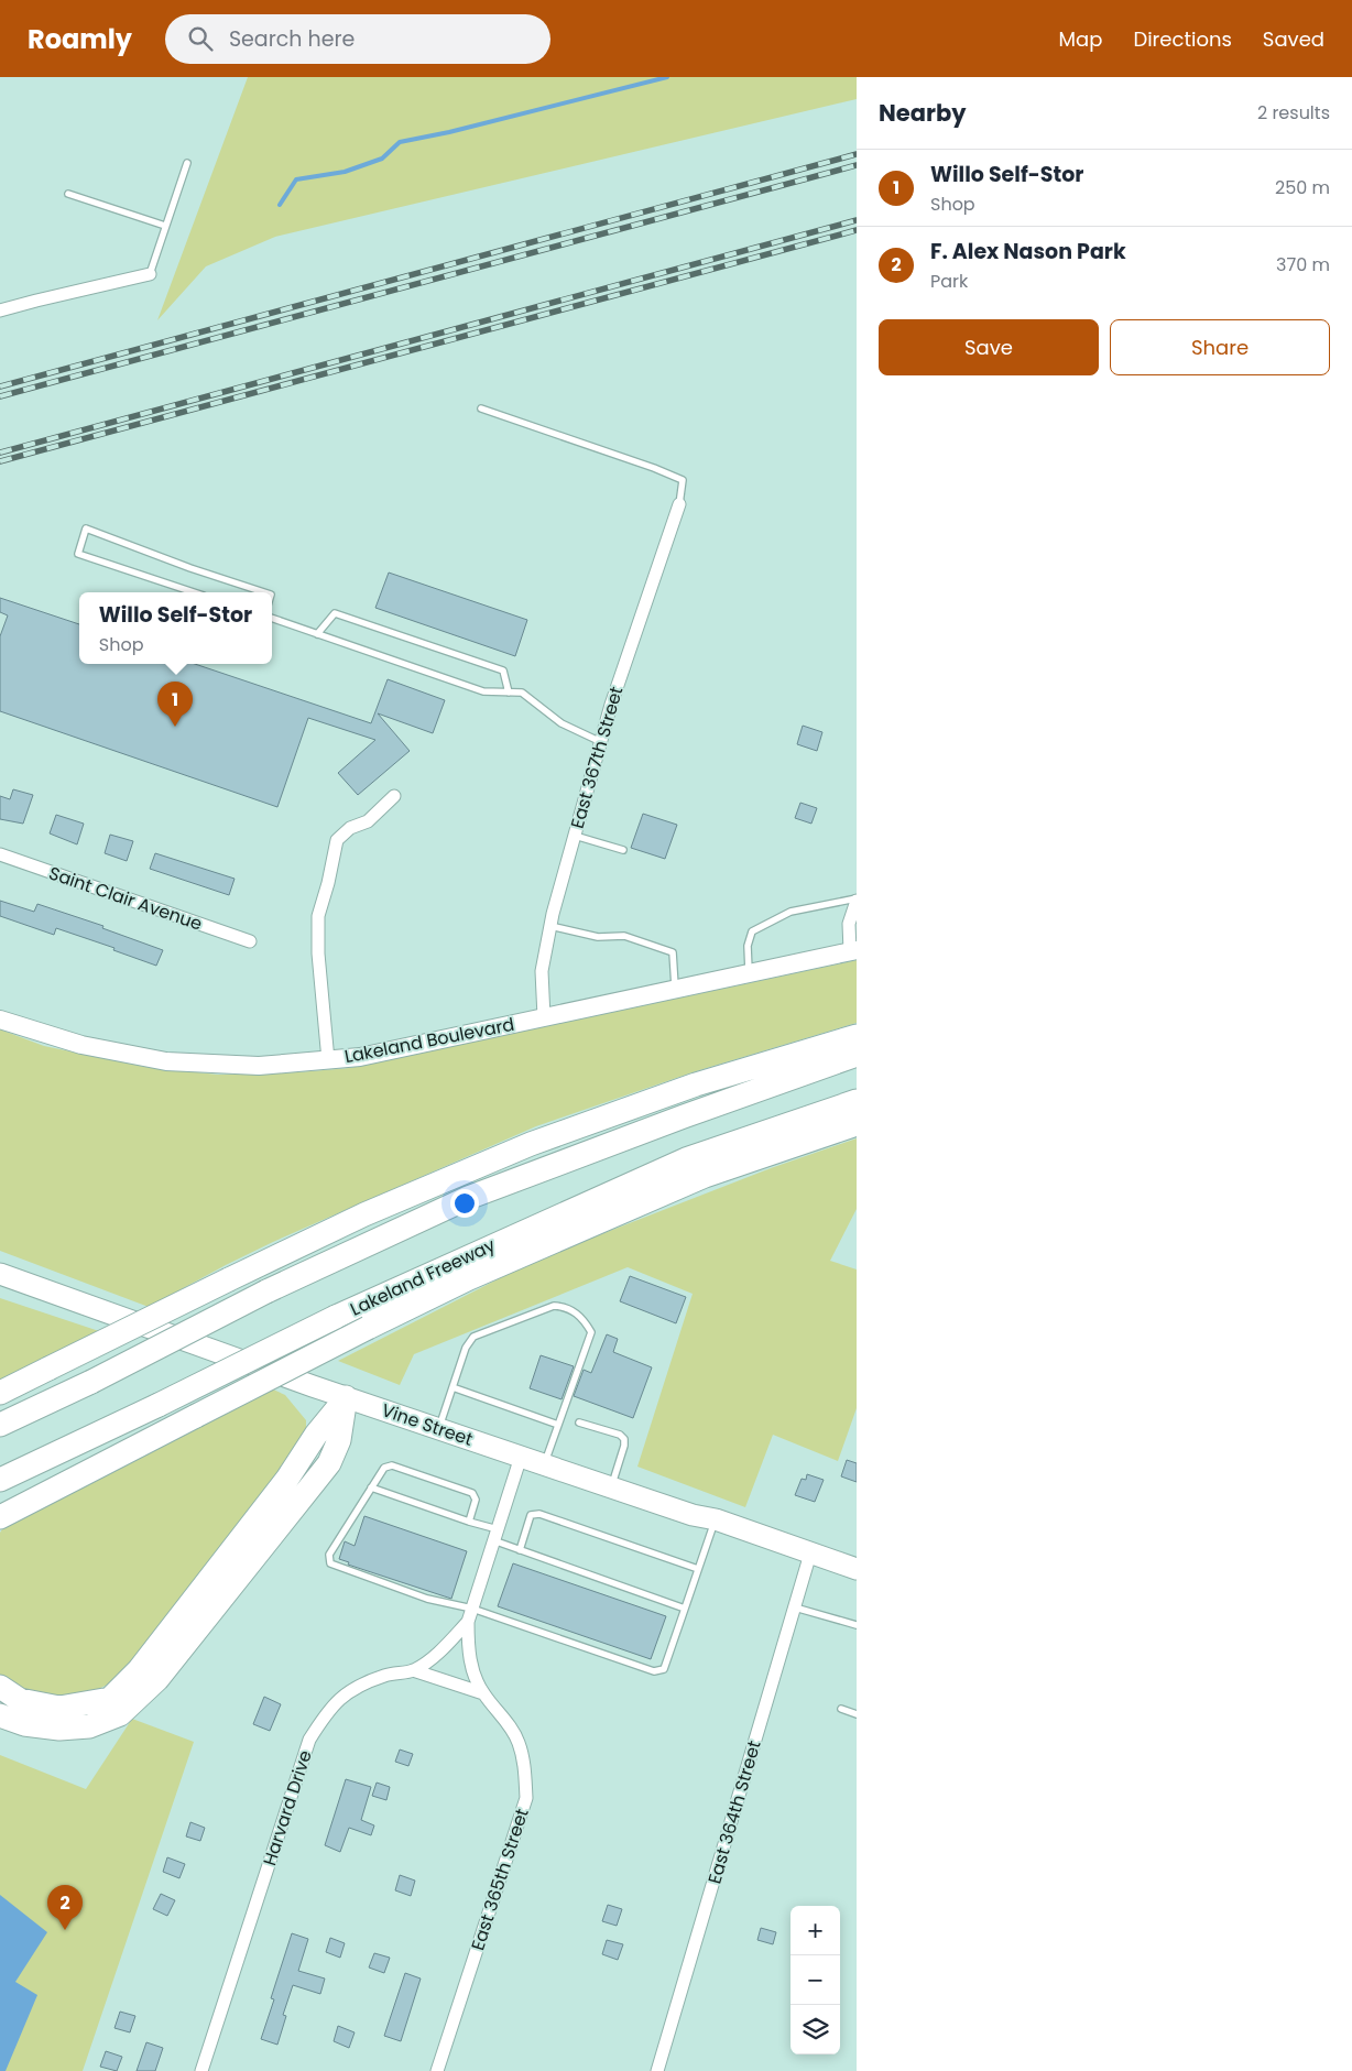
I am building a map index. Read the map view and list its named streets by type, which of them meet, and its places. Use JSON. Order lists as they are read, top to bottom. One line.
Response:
{"streets":{"highway":["Lakeland Freeway"],"main road":["Vine Street"],"street":["East 367th Street","Saint Clair Avenue","Lakeland Boulevard","Harvard Drive","East 364th Street","East 365th Street"]},"crossings":[["East 367th Street","Lakeland Boulevard"],["Vine Street","East 364th Street"],["Vine Street","East 365th Street"],["Harvard Drive","East 365th Street"]],"page":{"header":"Roamly","search":"Search here","nav":["Map","Directions","Saved"],"heading":["Nearby","2 results"],"list":[{"mark":"1","name":"Willo Self-Stor","note":"Shop","value":"250 m"},{"mark":"2","name":"F. Alex Nason Park","note":"Park","value":"370 m"}],"buttons":["Save","Share"],"popup":["Willo Self-Stor","Shop"],"pins":["1","2"],"map_buttons":["+","−"]}}
